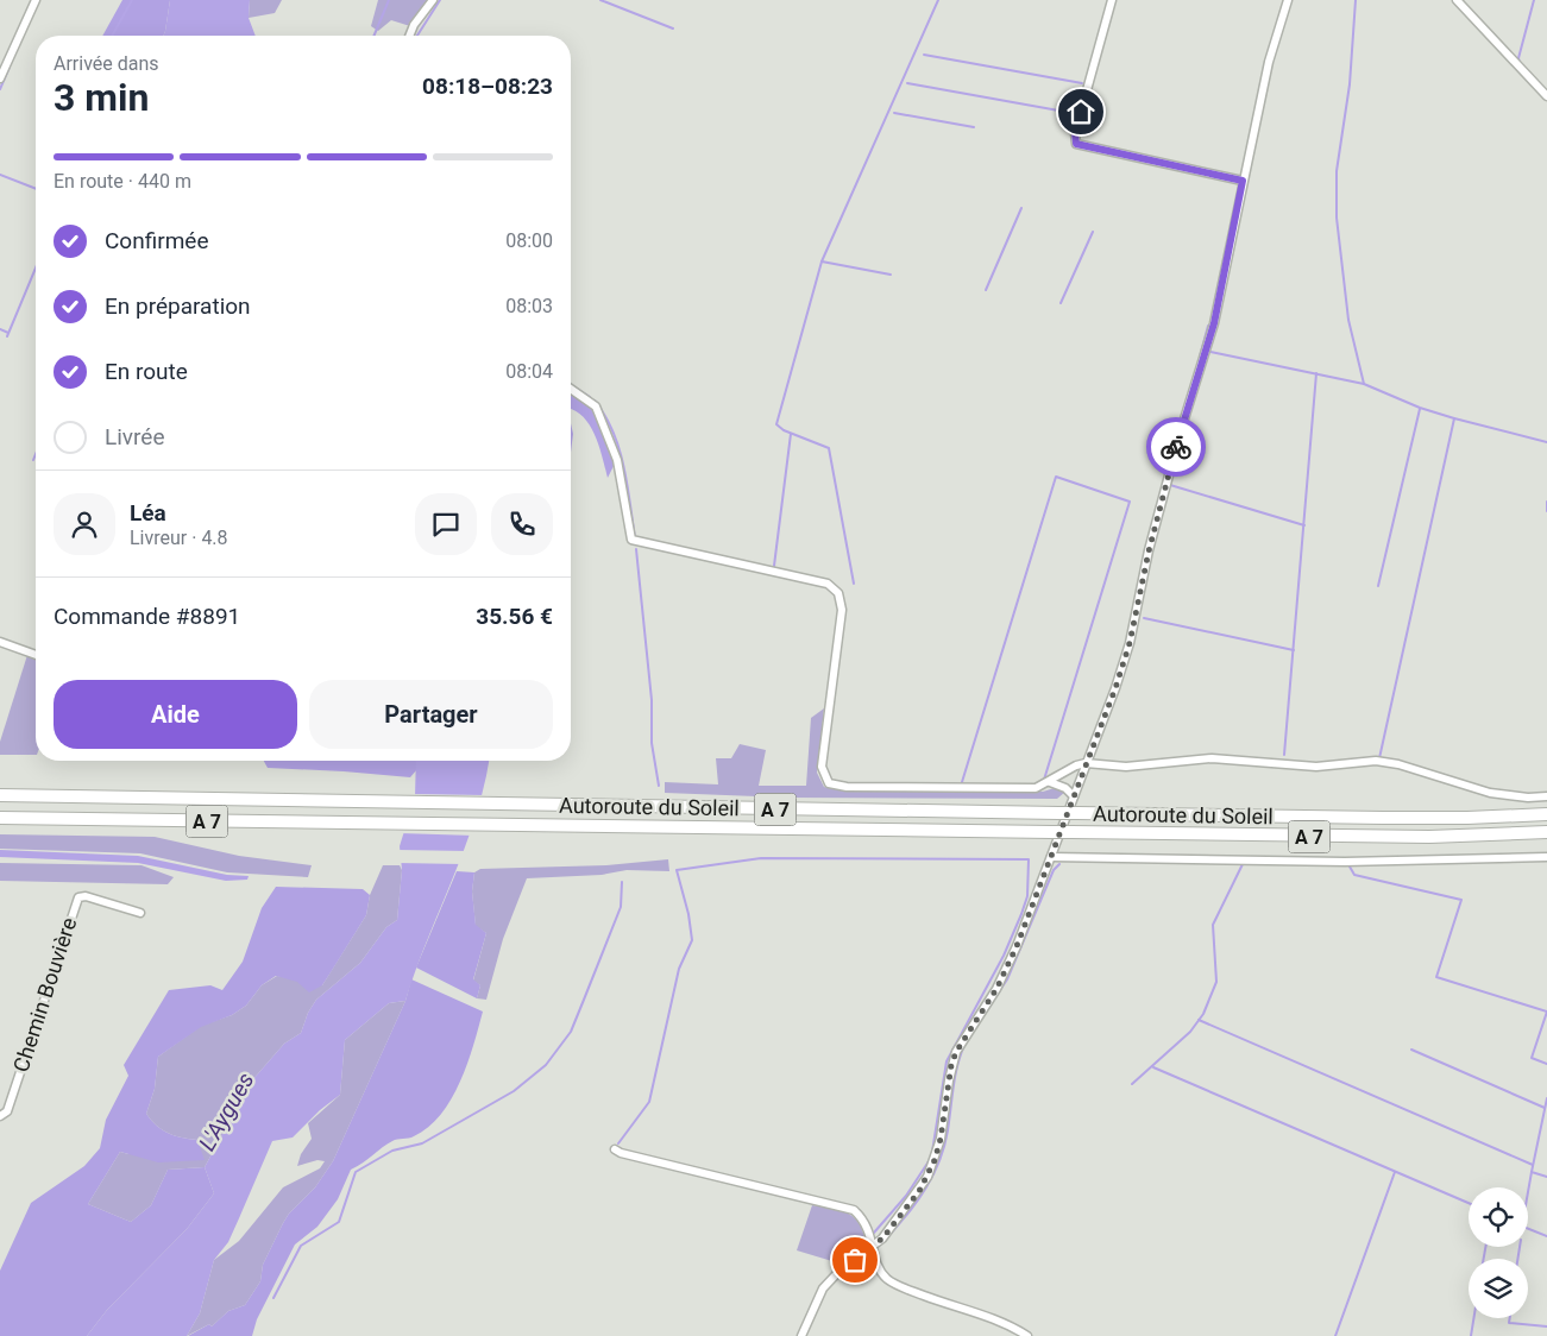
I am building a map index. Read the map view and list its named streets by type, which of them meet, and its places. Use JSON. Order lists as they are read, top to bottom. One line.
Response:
{"streets":{"highway":["Autoroute du Soleil","A 7"],"street":["Chemin Bouvière"]},"water":["L'Aygues"],"page":{"heading":["3 min","Arrivée dans","08:18–08:23"],"panel":["Léa","Livreur · 4.8","Commande #8891","35.56 €"],"bar":"En route · 440 m","list":[["Confirmée","08:00"],["En préparation","08:03"],["En route","08:04"],"Livrée"],"buttons":["Aide","Partager"]}}
